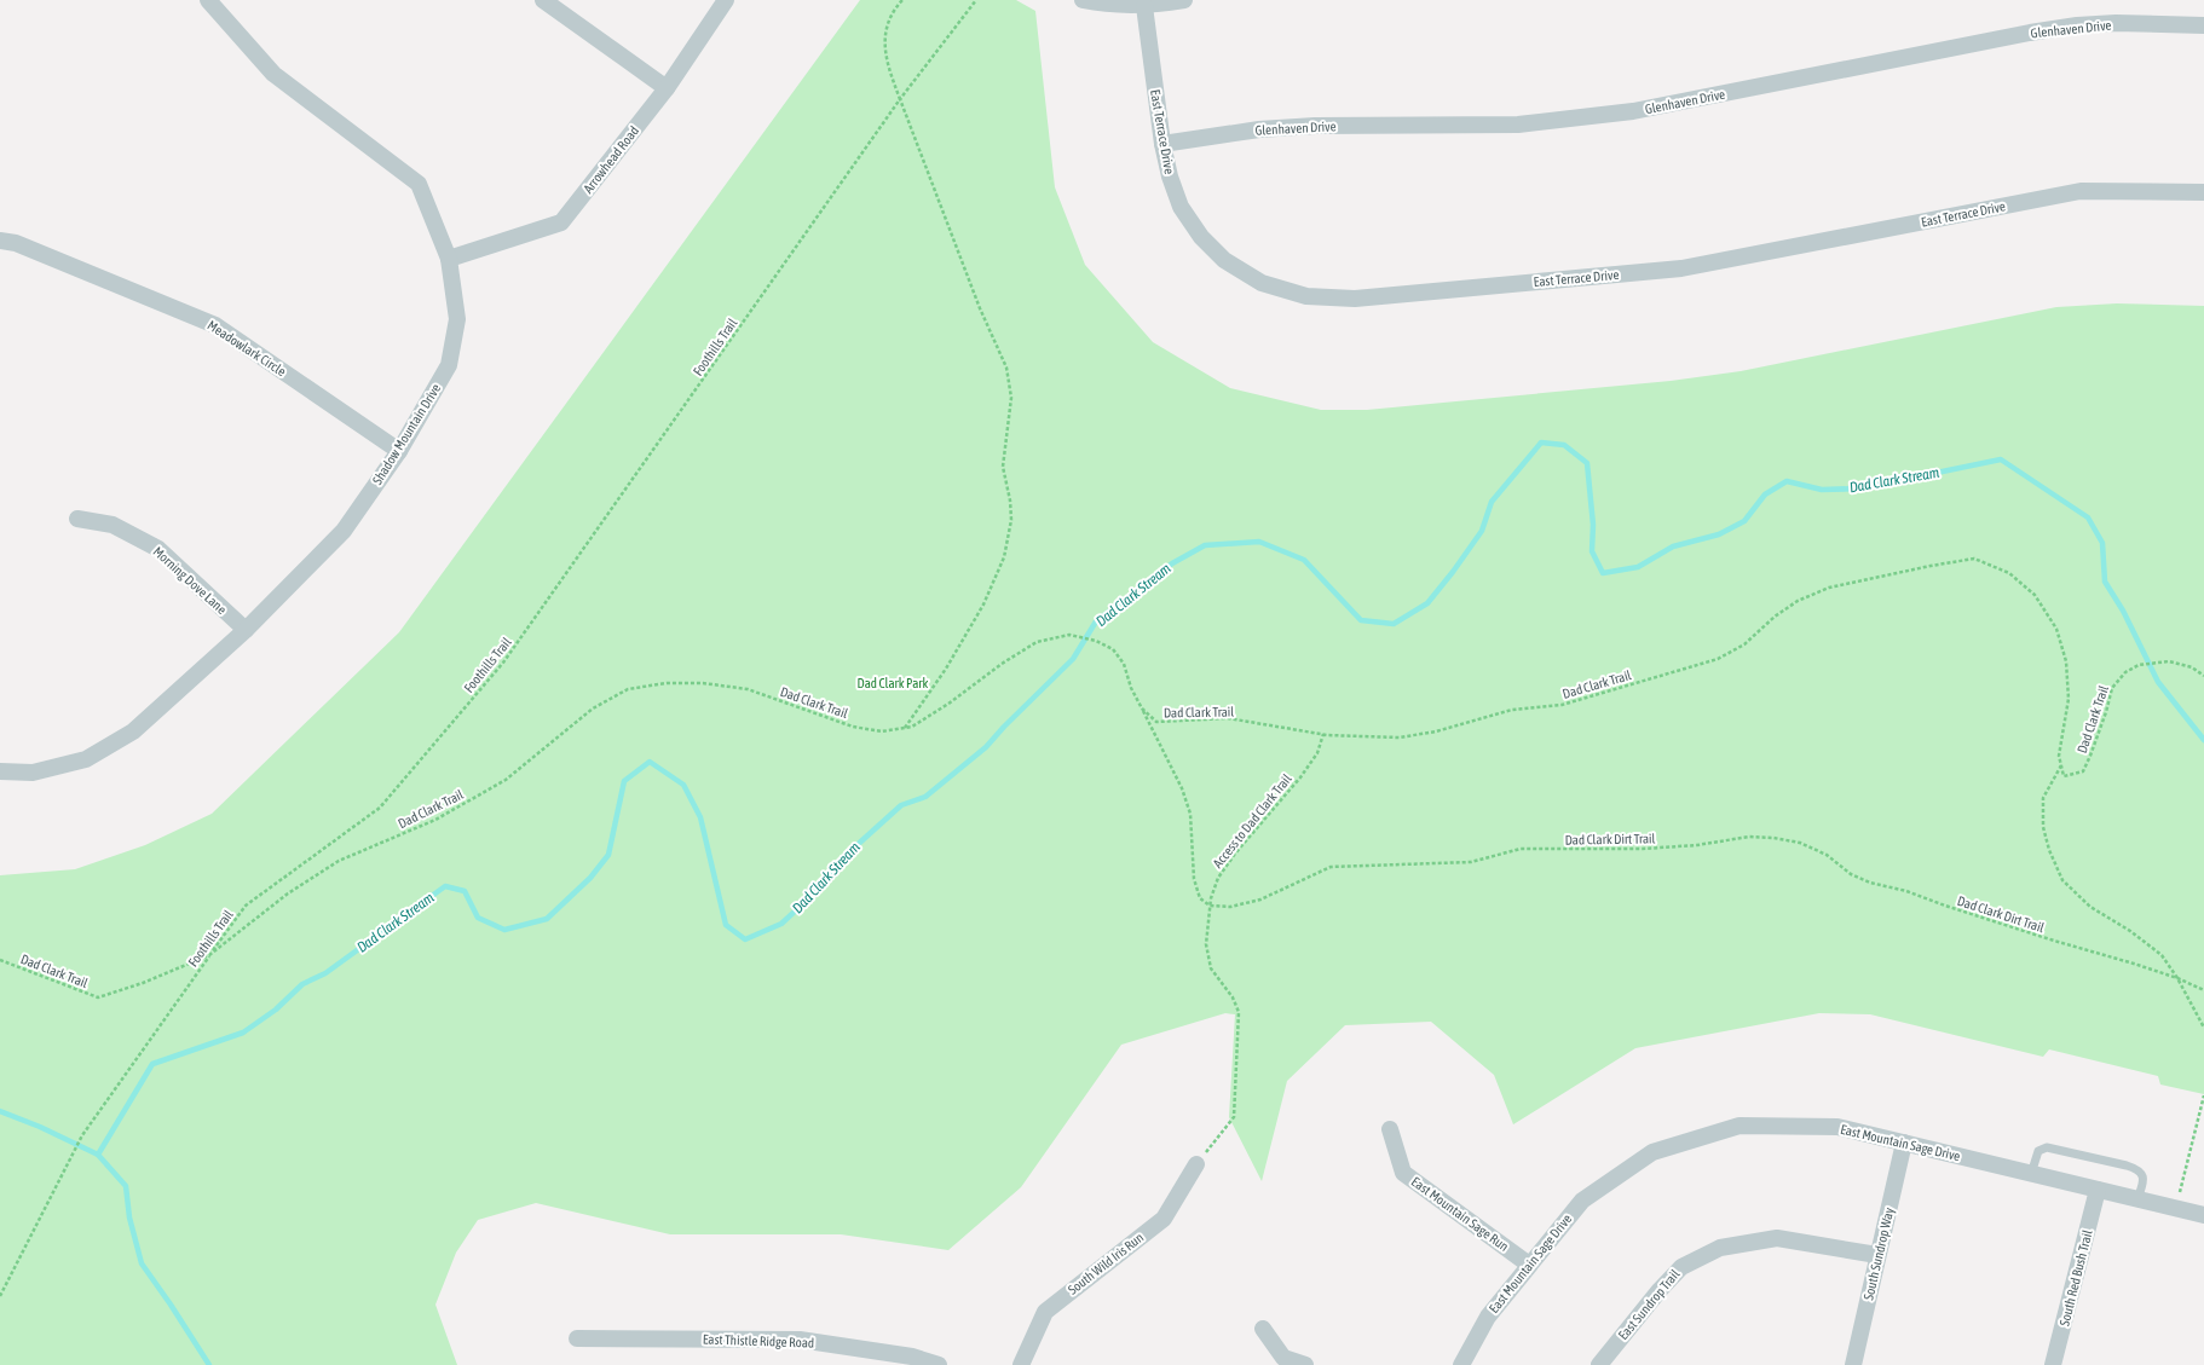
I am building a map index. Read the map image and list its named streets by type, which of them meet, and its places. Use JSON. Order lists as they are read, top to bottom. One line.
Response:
{"streets":{"street":["Glenhaven Drive","East Terrace Drive","Arrowhead Road","Meadowlark Circle","Shadow Mountain Drive","Morning Dove Lane","East Mountain Sage Drive","East Mountain Sage Run","South Sundrop Way","South Wild Iris Run","South Red Bush Trail","East Sundrop Trail","East Thistle Ridge Road"],"path":["Foothills Trail","Dad Clark Trail","Access to Dad Clark Trail","Dad Clark Dirt Trail"]},"crossings":[["Glenhaven Drive","East Terrace Drive"],["Arrowhead Road","Shadow Mountain Drive"],["Foothills Trail","Dad Clark Trail"],["Meadowlark Circle","Shadow Mountain Drive"],["Shadow Mountain Drive","Morning Dove Lane"],["Dad Clark Trail","Access to Dad Clark Trail"],["Access to Dad Clark Trail","Dad Clark Dirt Trail"],["Access to Dad Clark Trail","South Wild Iris Run"],["East Mountain Sage Drive","East Mountain Sage Run"],["East Mountain Sage Drive","South Sundrop Way"],["East Mountain Sage Drive","South Red Bush Trail"],["South Sundrop Way","East Sundrop Trail"]],"water":["Dad Clark Stream"],"parks":["Dad Clark Park"]}
